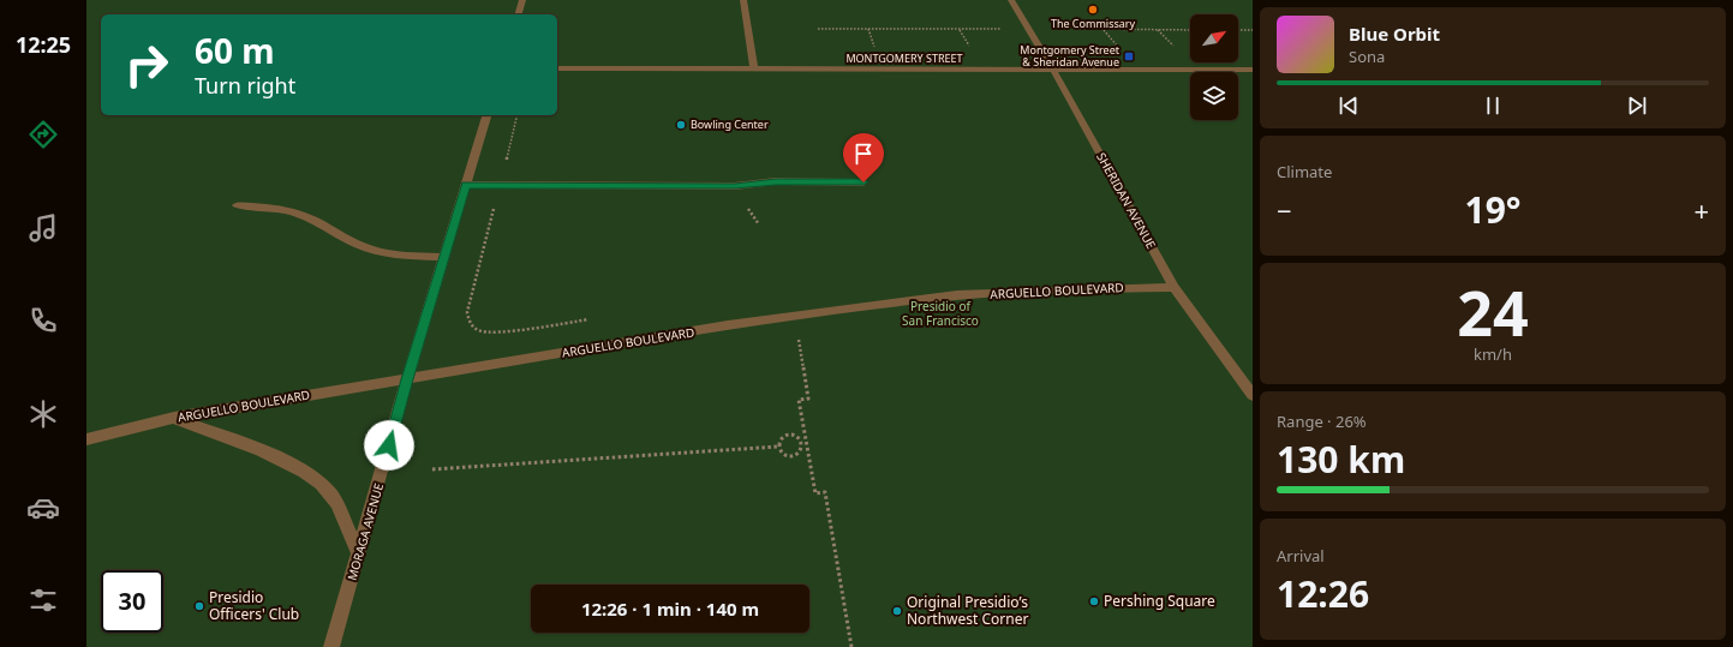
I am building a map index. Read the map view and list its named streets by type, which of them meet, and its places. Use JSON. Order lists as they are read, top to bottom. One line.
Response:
{"streets":{"street":["MONTGOMERY STREET","SHERIDAN AVENUE","ARGUELLO BOULEVARD","MORAGA AVENUE"]},"crossings":[["MONTGOMERY STREET","SHERIDAN AVENUE"],["SHERIDAN AVENUE","ARGUELLO BOULEVARD"],["ARGUELLO BOULEVARD","MORAGA AVENUE"]],"parks":["Presidio of San Francisco"],"places":{"other":["The Commissary","Bowling Center","Pershing Square","Presidio Officers' Club","Original Presidio’s Northwest Corner"],"transit":["Montgomery Street & Sheridan Avenue"]},"north":"top right","page":{"tabs":"12:25","turn":["60 m","Turn right"],"song":["Blue Orbit","Sona"],"tile":["Climate",["24","km/h"],["Range · 26%","130 km"],["Arrival","12:26"]],"heat":["−","19°","+"],"limit":"30","trip":"12:26 · 1 min · 140 m"}}
